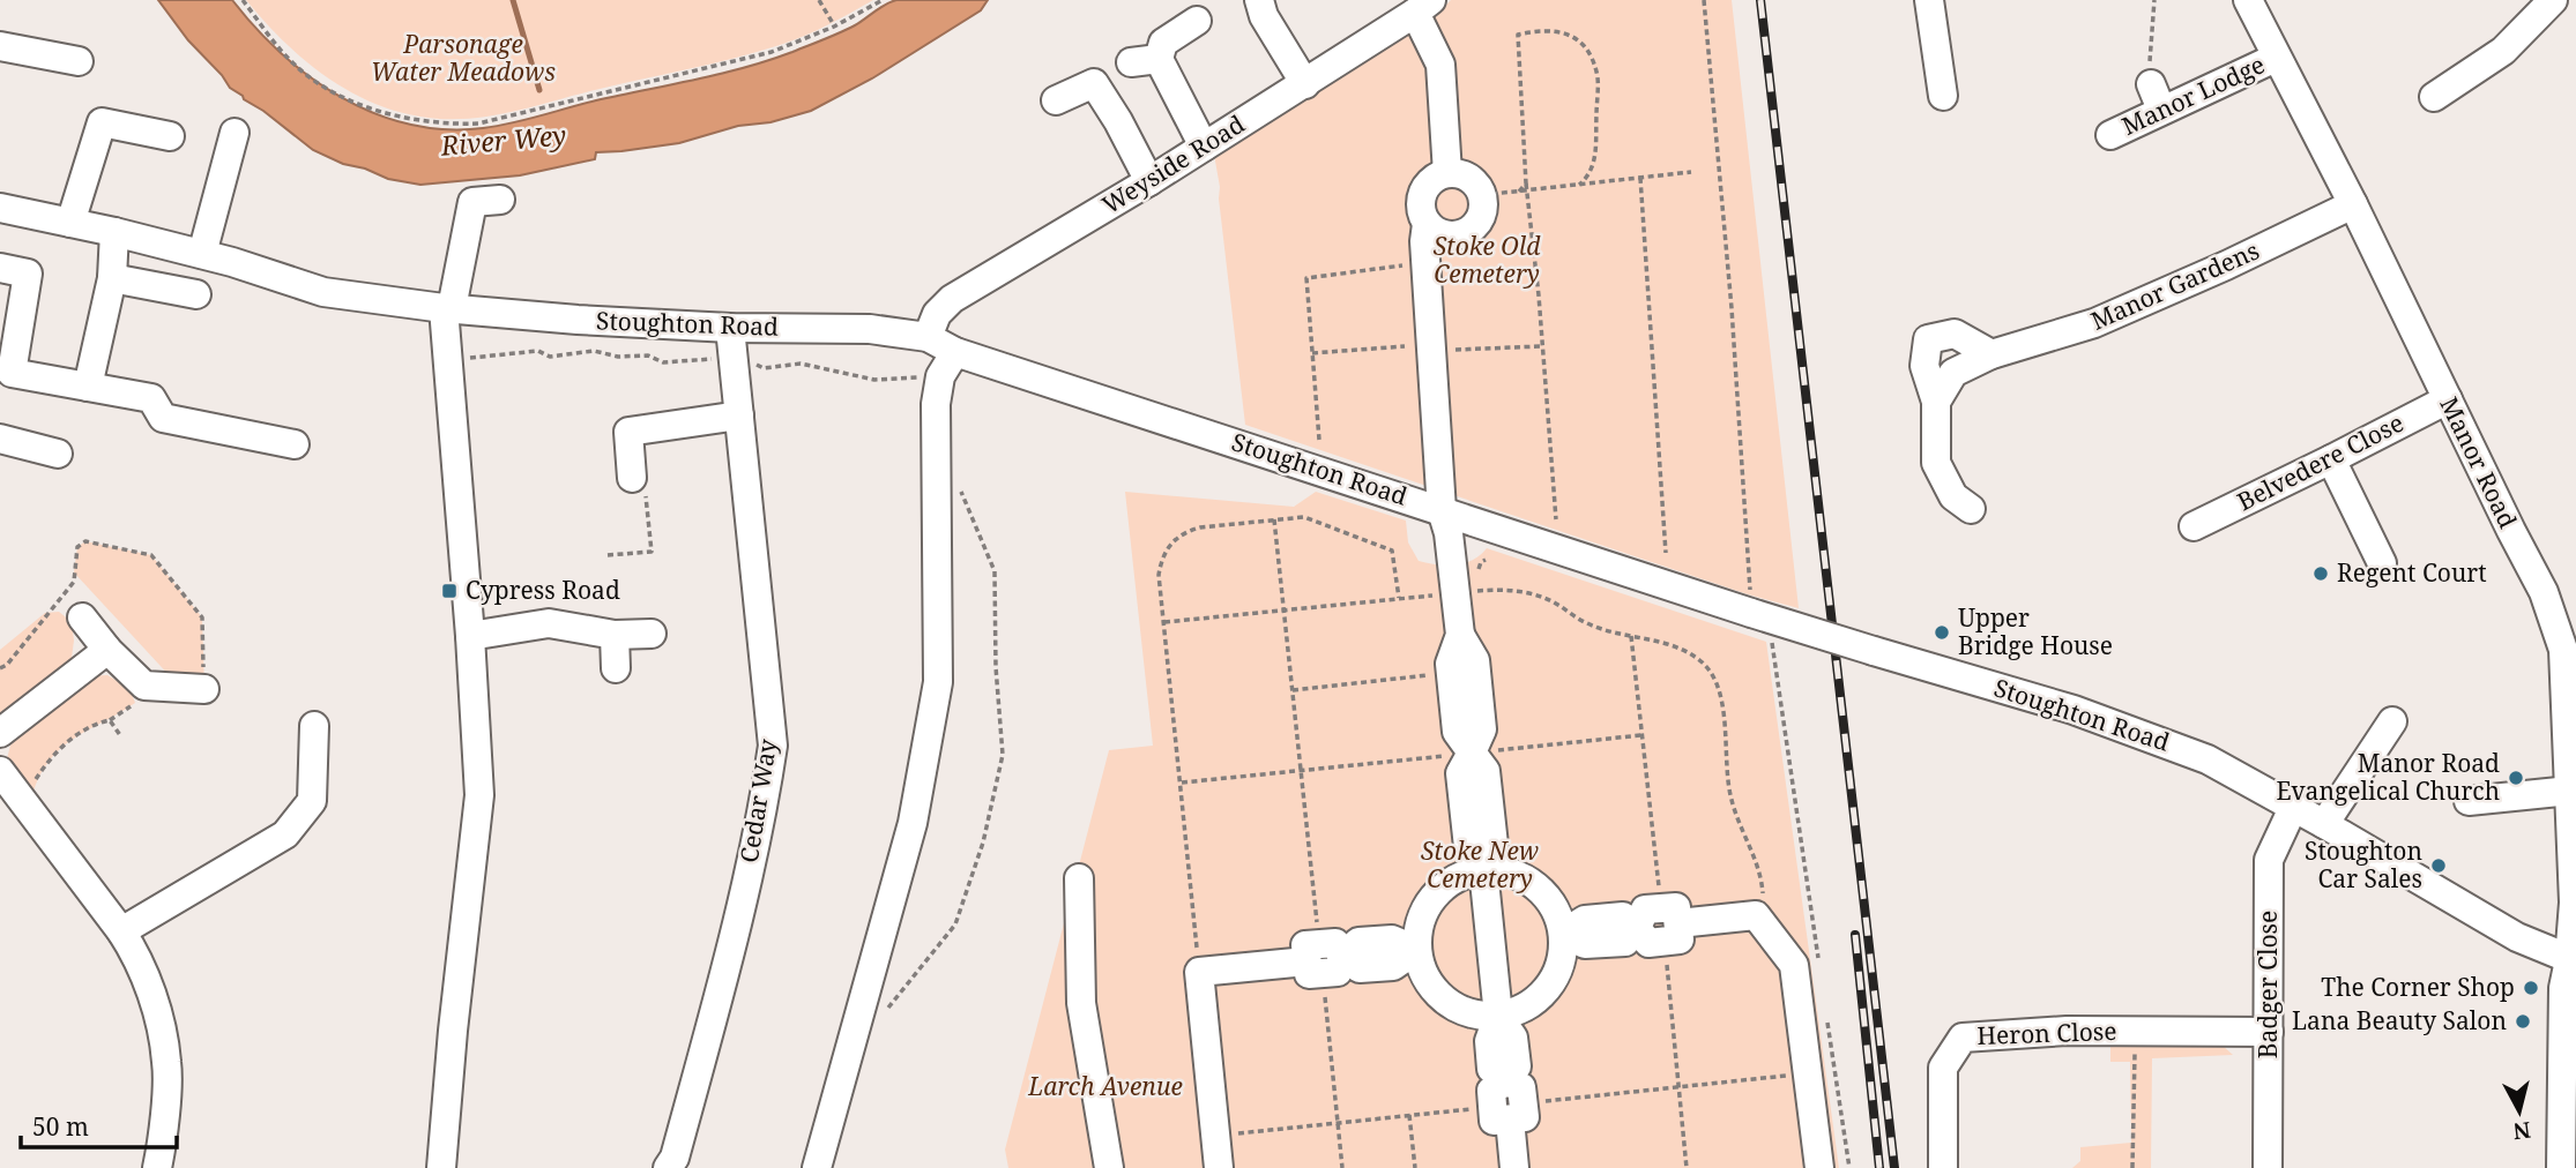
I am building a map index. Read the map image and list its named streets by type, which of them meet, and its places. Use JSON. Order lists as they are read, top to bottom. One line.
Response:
{"streets":{"street":["Manor Lodge","Weyside Road","Manor Gardens","Stoughton Road","Belvedere Close","Manor Road","Cedar Way","Badger Close","Heron Close"]},"crossings":[["Manor Lodge","Manor Road"],["Weyside Road","Stoughton Road"],["Manor Gardens","Manor Road"],["Stoughton Road","Manor Road"],["Stoughton Road","Cedar Way"],["Stoughton Road","Badger Close"],["Belvedere Close","Manor Road"],["Badger Close","Heron Close"]],"water":["River Wey"],"parks":["Parsonage Water Meadows","Stoke Old Cemetery","Stoke New Cemetery","Larch Avenue"],"places":{"other":["Regent Court","Upper Bridge House","Manor Road Evangelical Church","Stoughton Car Sales","The Corner Shop","Lana Beauty Salon"],"transit":["Cypress Road"]},"scale_bar":"50 m","north":"bottom"}
